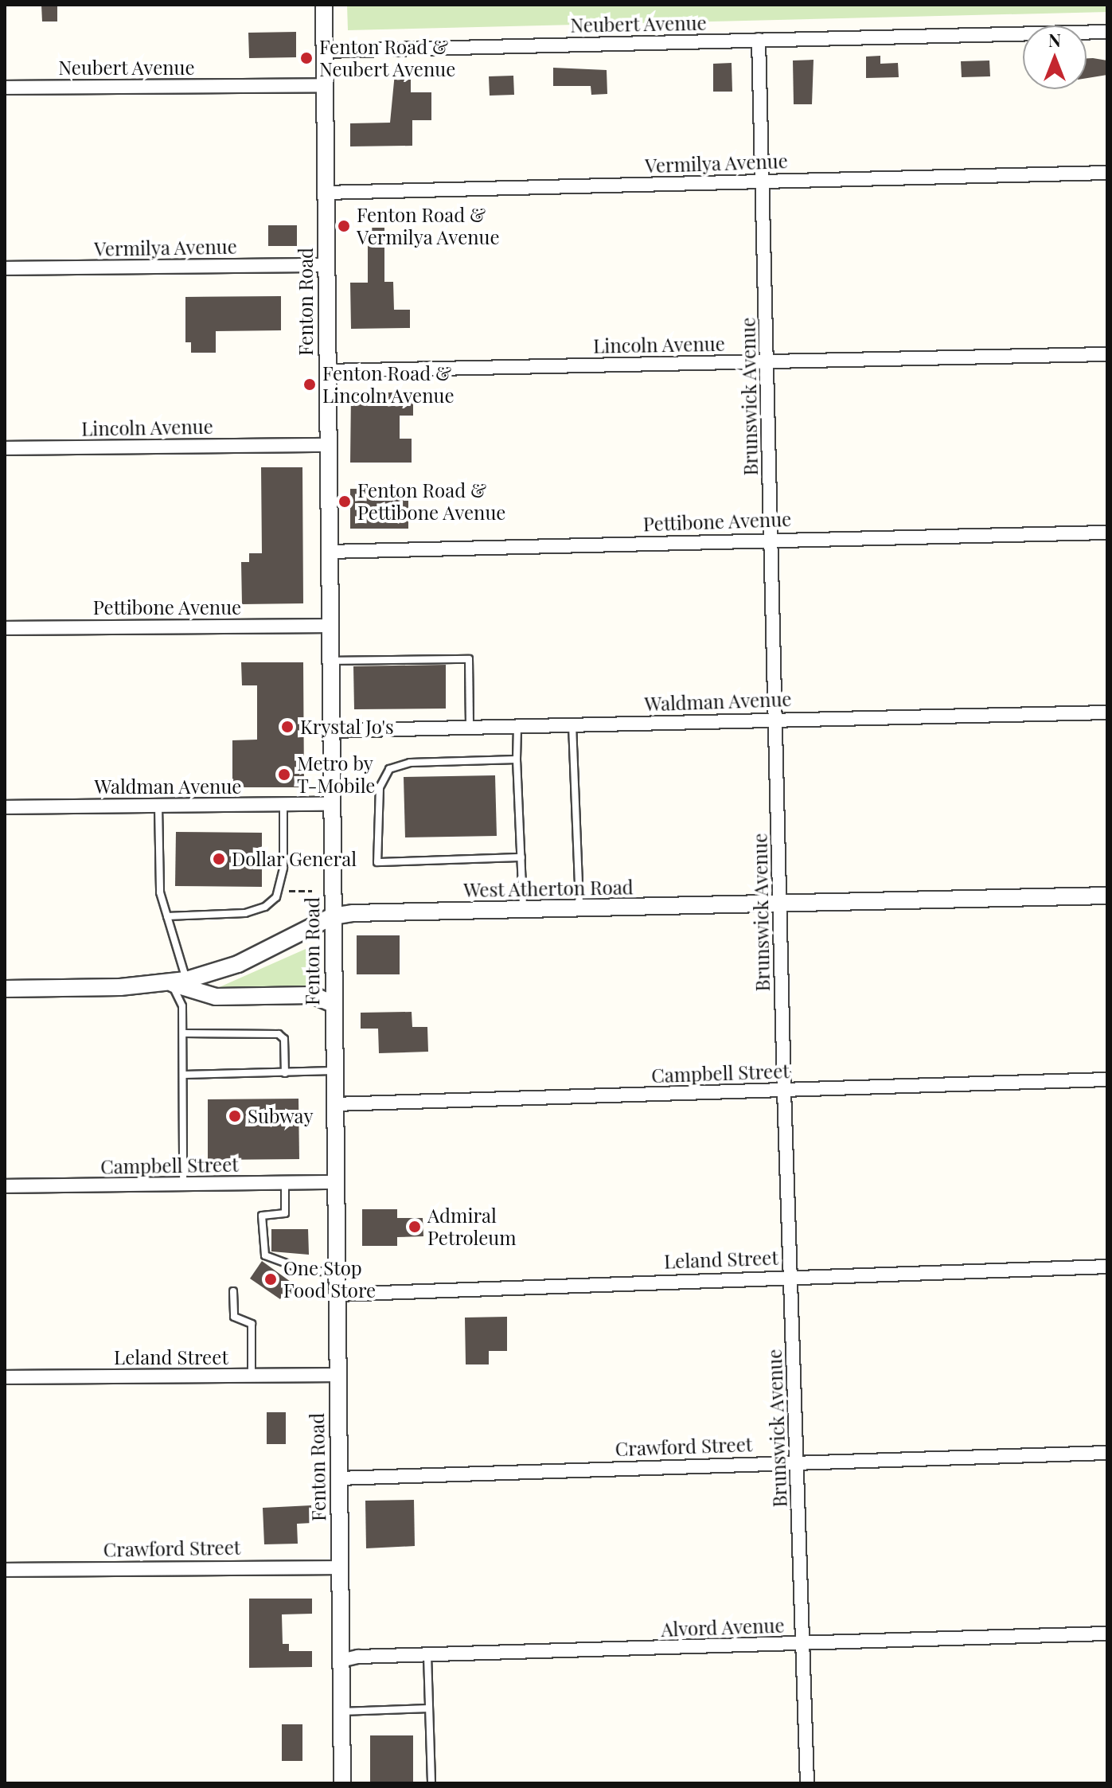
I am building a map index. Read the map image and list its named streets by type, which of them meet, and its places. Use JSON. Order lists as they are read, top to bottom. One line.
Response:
{"streets":{"street":["Neubert Avenue","Vermilya Avenue","Fenton Road","Lincoln Avenue","Brunswick Avenue","Pettibone Avenue","Waldman Avenue","West Atherton Road","Campbell Street","Leland Street","Crawford Street","Alvord Avenue"]},"crossings":[["Neubert Avenue","Fenton Road"],["Neubert Avenue","Brunswick Avenue"],["Vermilya Avenue","Fenton Road"],["Vermilya Avenue","Brunswick Avenue"],["Fenton Road","Lincoln Avenue"],["Fenton Road","Pettibone Avenue"],["Fenton Road","Waldman Avenue"],["Fenton Road","West Atherton Road"],["Fenton Road","Campbell Street"],["Fenton Road","Leland Street"],["Fenton Road","Crawford Street"],["Fenton Road","Alvord Avenue"],["Lincoln Avenue","Brunswick Avenue"],["Brunswick Avenue","Pettibone Avenue"],["Brunswick Avenue","Waldman Avenue"],["Brunswick Avenue","West Atherton Road"],["Brunswick Avenue","Campbell Street"],["Brunswick Avenue","Leland Street"],["Brunswick Avenue","Crawford Street"],["Brunswick Avenue","Alvord Avenue"]],"places":["Fenton Road & Neubert Avenue","Fenton Road & Vermilya Avenue","Fenton Road & Lincoln Avenue","Fenton Road & Pettibone Avenue","Krystal Jo's","Metro by T-Mobile","Dollar General","Subway","Admiral Petroleum","One Stop Food Store"],"north":"top"}
